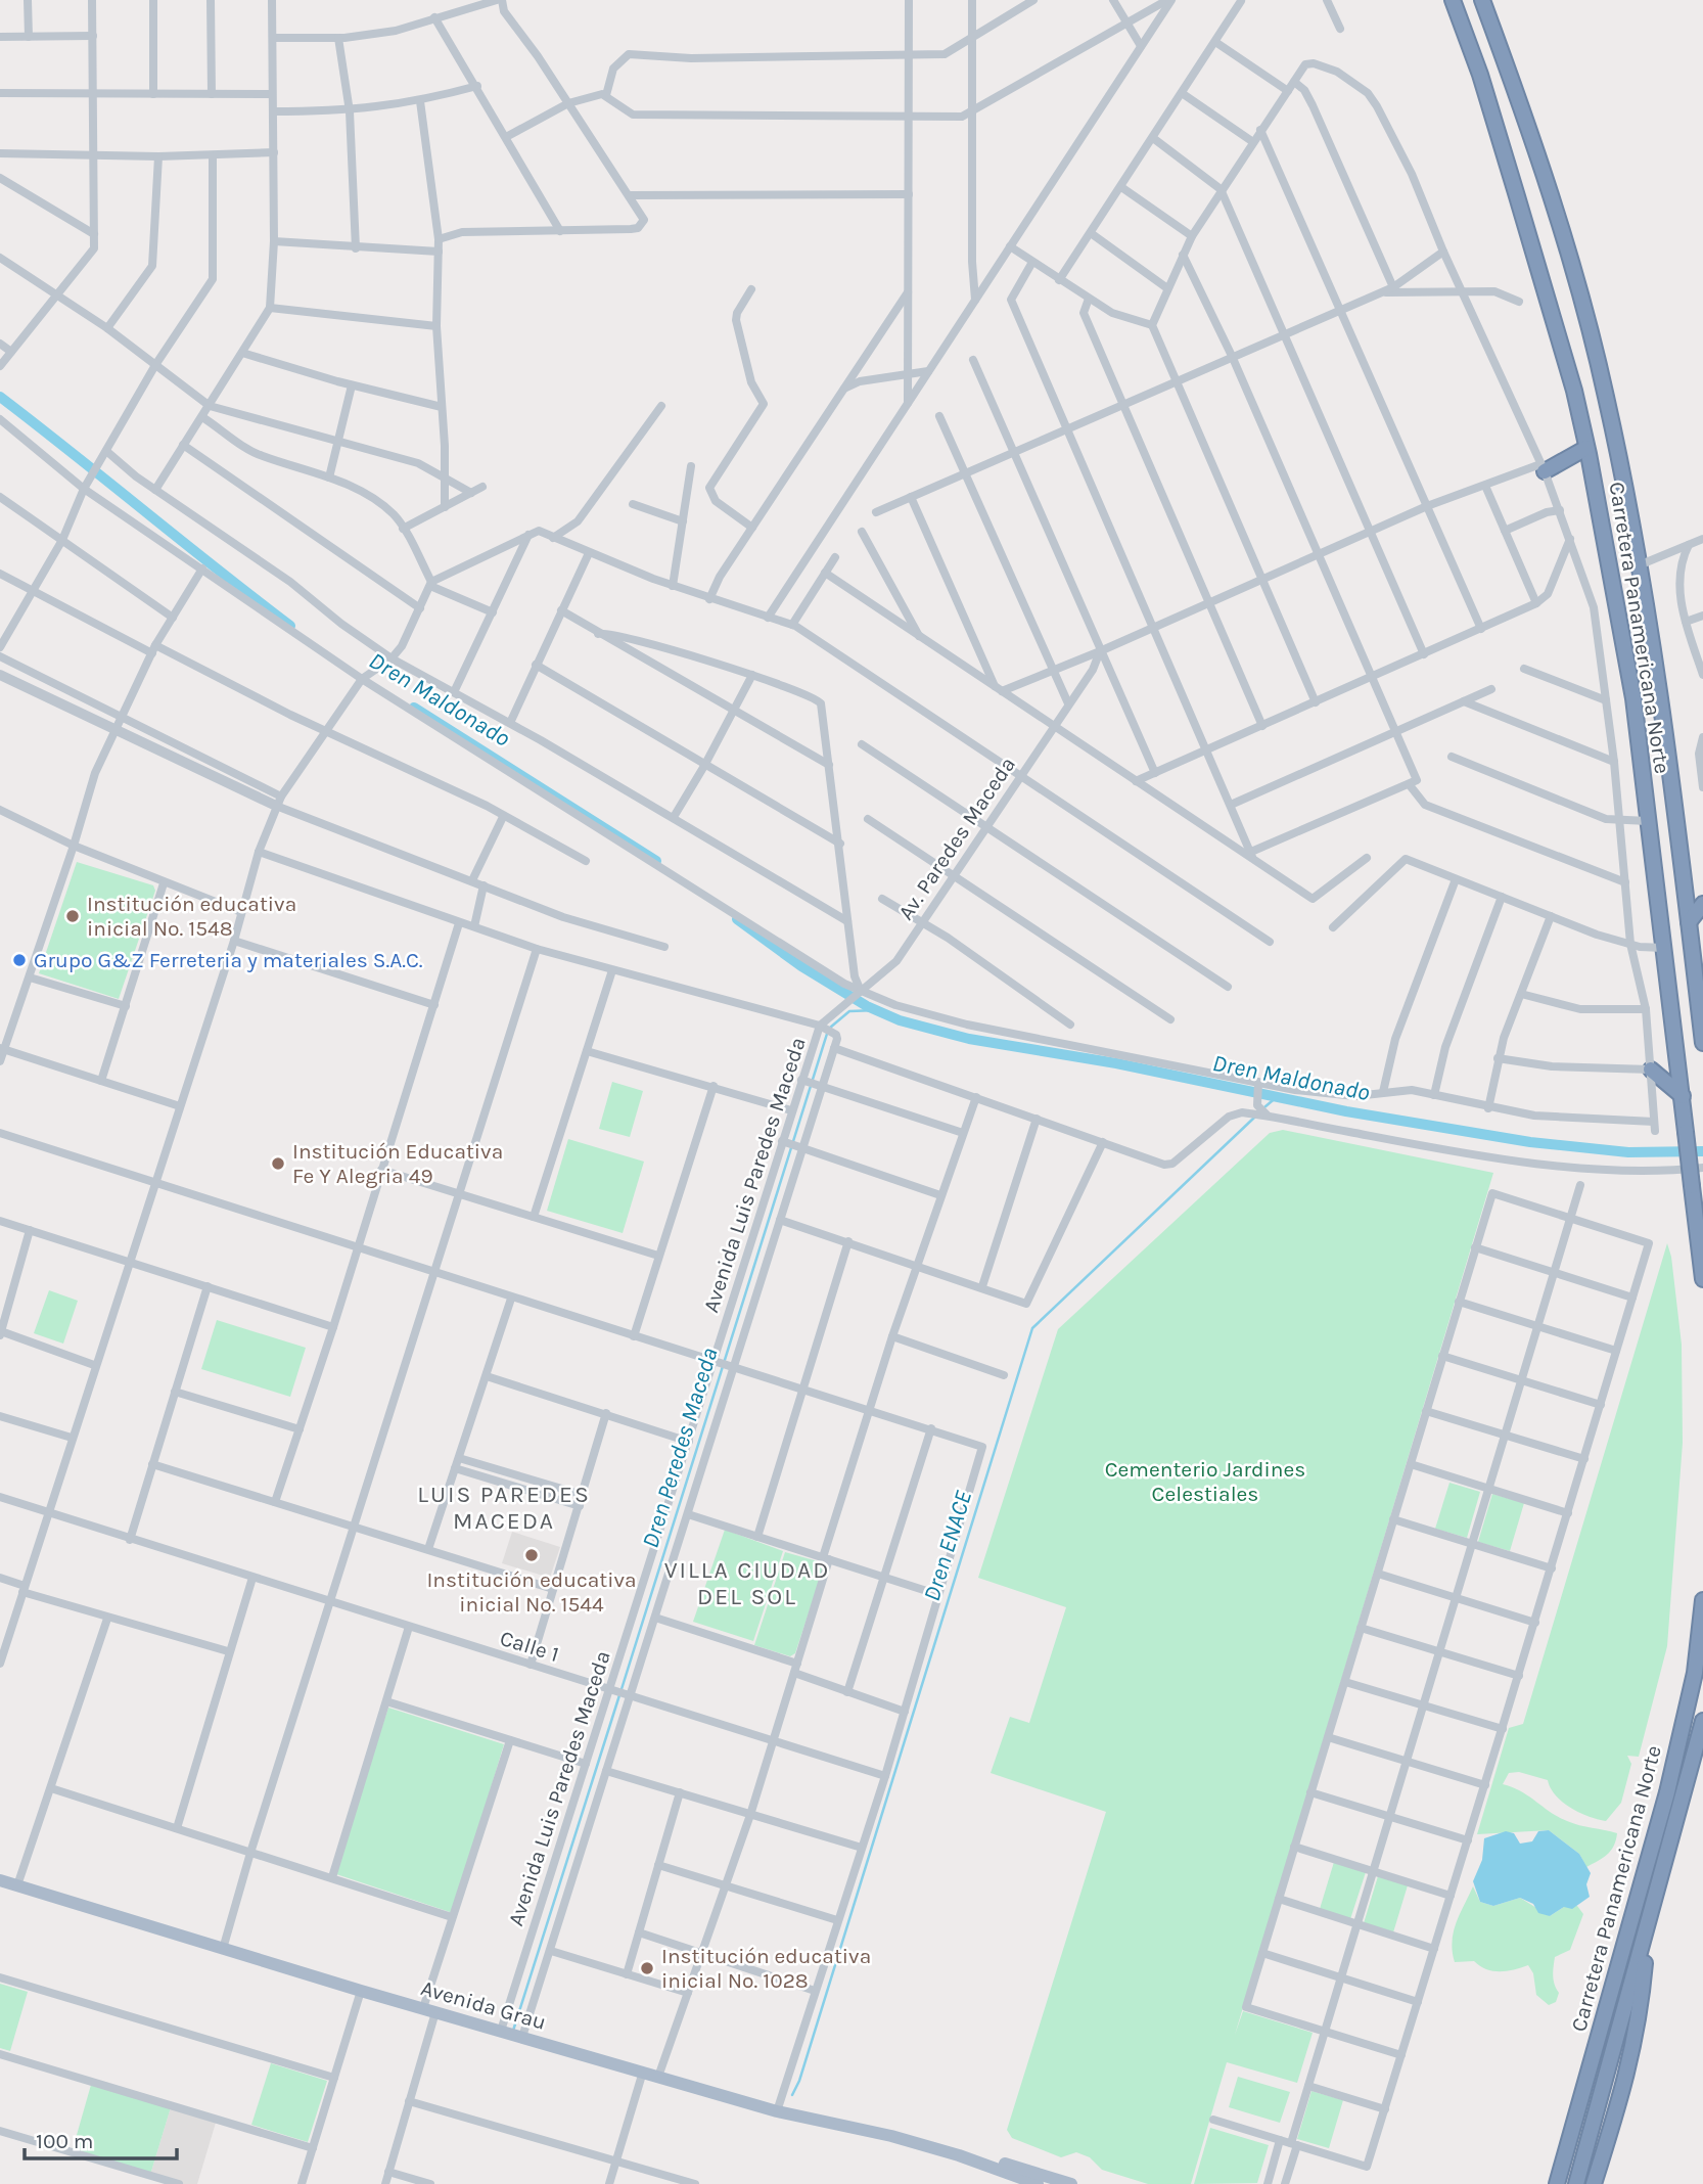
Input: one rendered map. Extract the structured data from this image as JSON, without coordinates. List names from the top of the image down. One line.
{"streets":{"highway":["Carretera Panamericana Norte"],"main road":["Avenida Grau"],"street":["Av. Paredes Maceda","Avenida Luis Paredes Maceda","Calle 1"]},"crossings":[["Av. Paredes Maceda","Avenida Luis Paredes Maceda"],["Avenida Luis Paredes Maceda","Calle 1"],["Avenida Luis Paredes Maceda","Avenida Grau"]],"districts":["LUIS PAREDES MACEDA","VILLA CIUDAD DEL SOL"],"water":["Dren Maldonado","Dren Peredes Maceda","Dren ENACE"],"parks":["Cementerio Jardines Celestiales"],"places":["Institución educativa inicial No. 1548","Grupo G&Z Ferreteria y materiales S.A.C.","Institución Educativa Fe Y Alegria 49","Institución educativa inicial No. 1544","Institución educativa inicial No. 1028"],"scale_bar":"100 m"}
